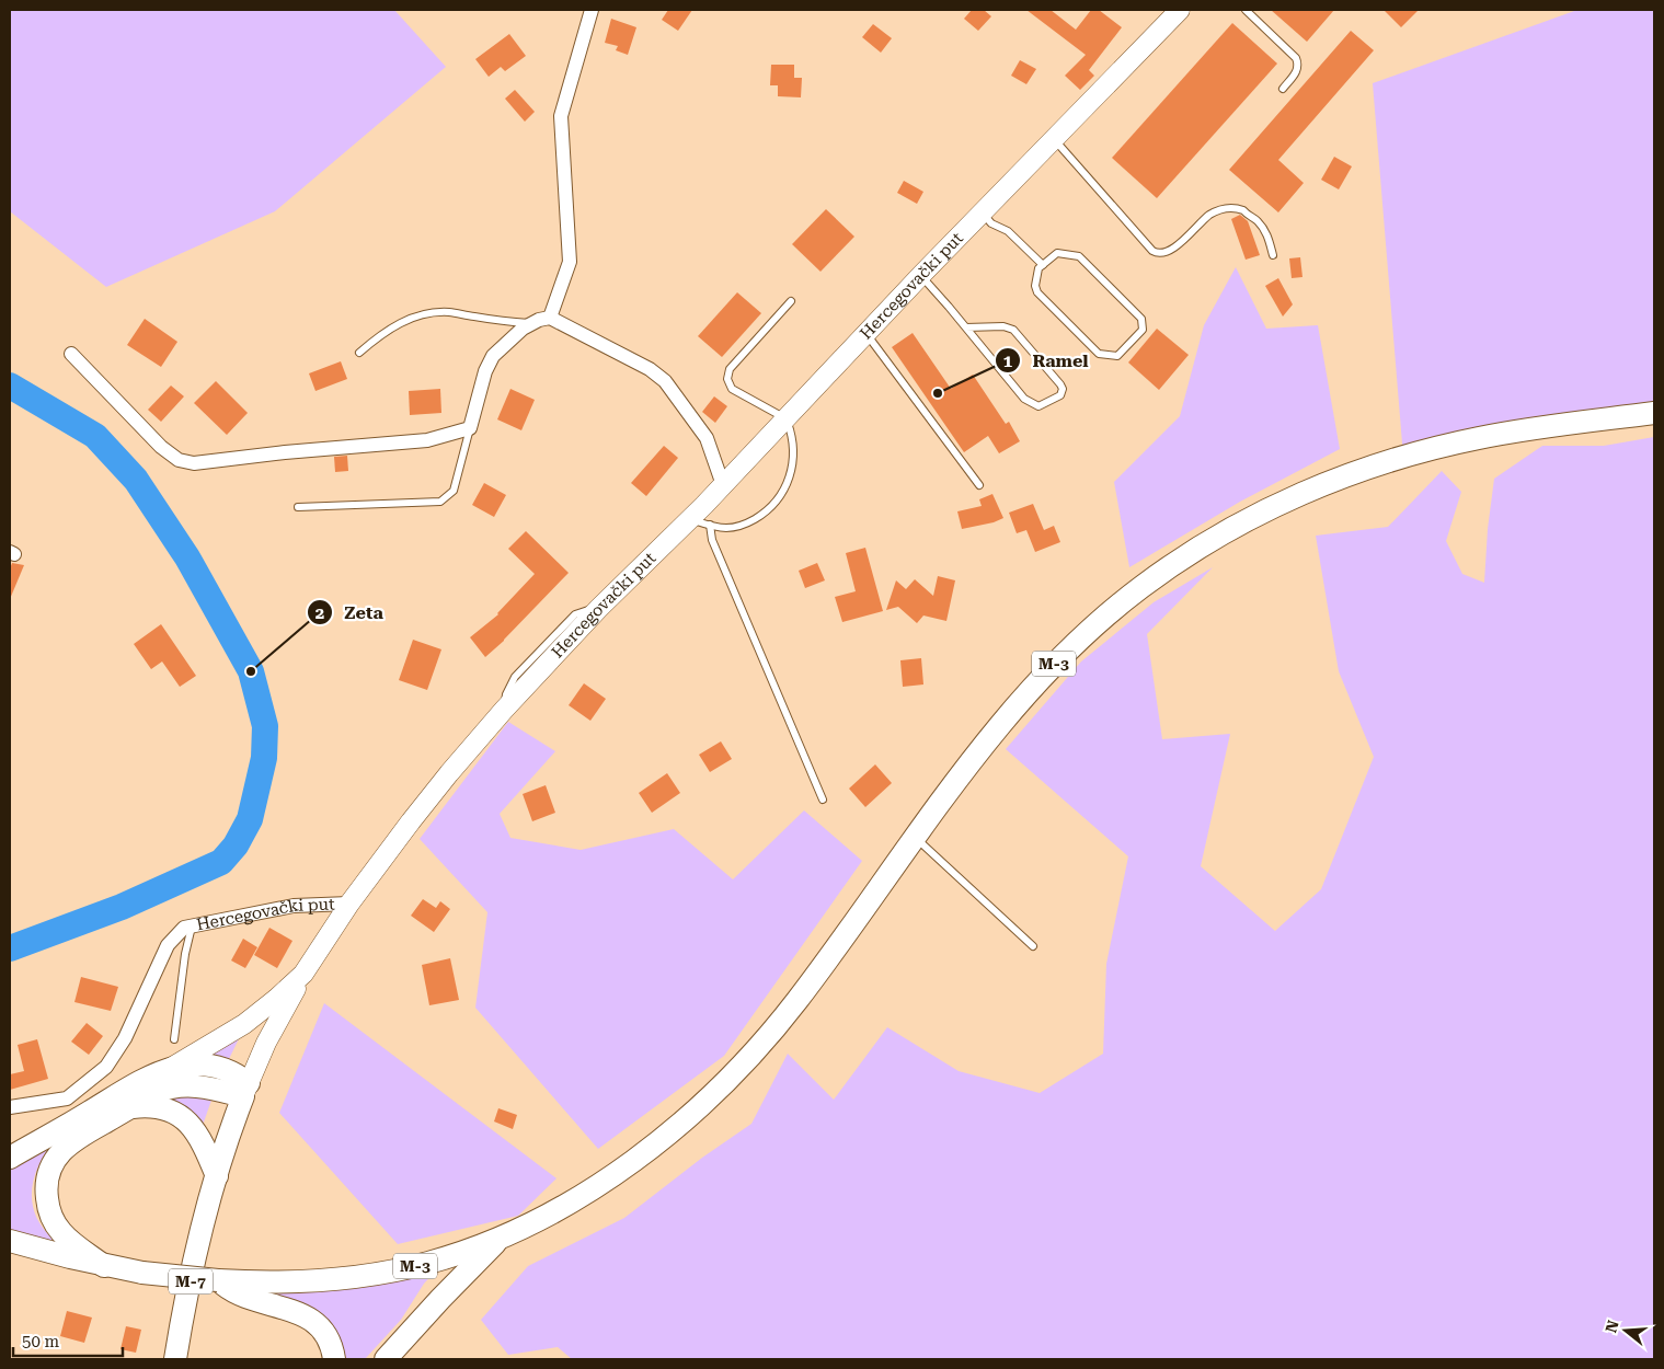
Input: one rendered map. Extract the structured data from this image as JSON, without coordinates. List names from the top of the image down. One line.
{"streets":{"main road":["Hercegovački put","M-3","M-7"]},"places":["Ramel","Zeta"],"scale_bar":"50 m","north":"left"}
